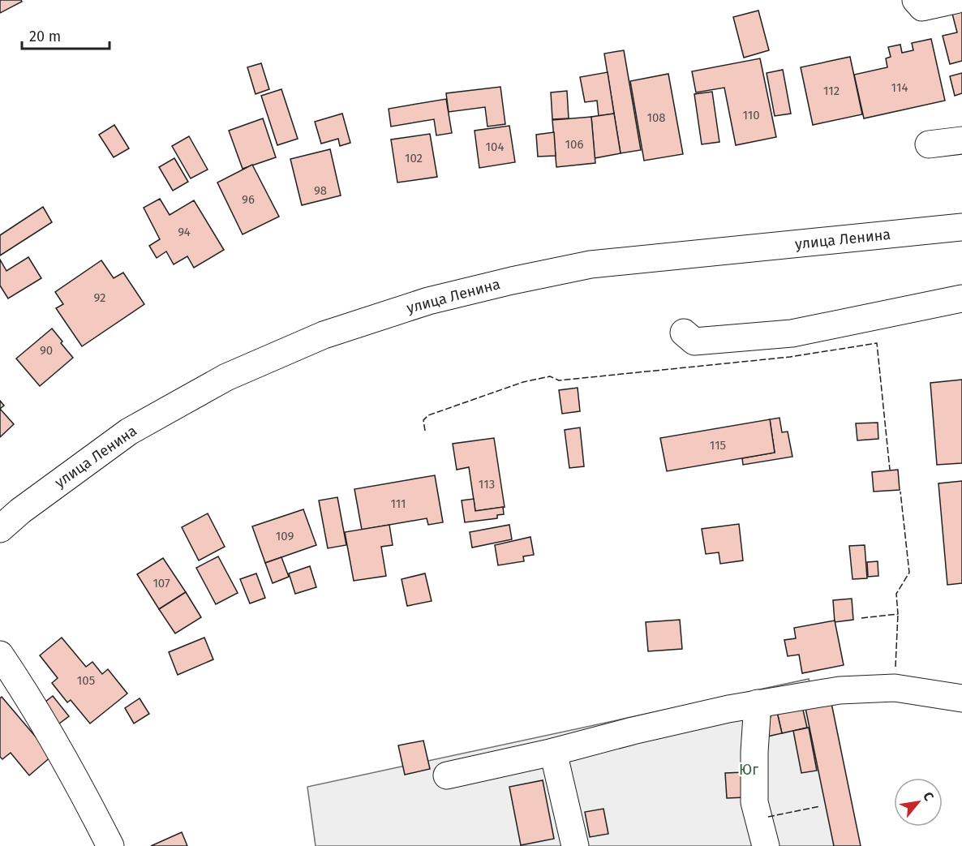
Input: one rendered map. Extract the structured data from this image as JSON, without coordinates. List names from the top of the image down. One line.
{"streets":{"main road":["улица Ленина"]},"parks":["Юг"],"house_numbers":["114","112","110","108","106","104","102","98","96","94","92","90","115","113","111","109","107","105"],"scale_bar":"20 m","north":"top right"}
